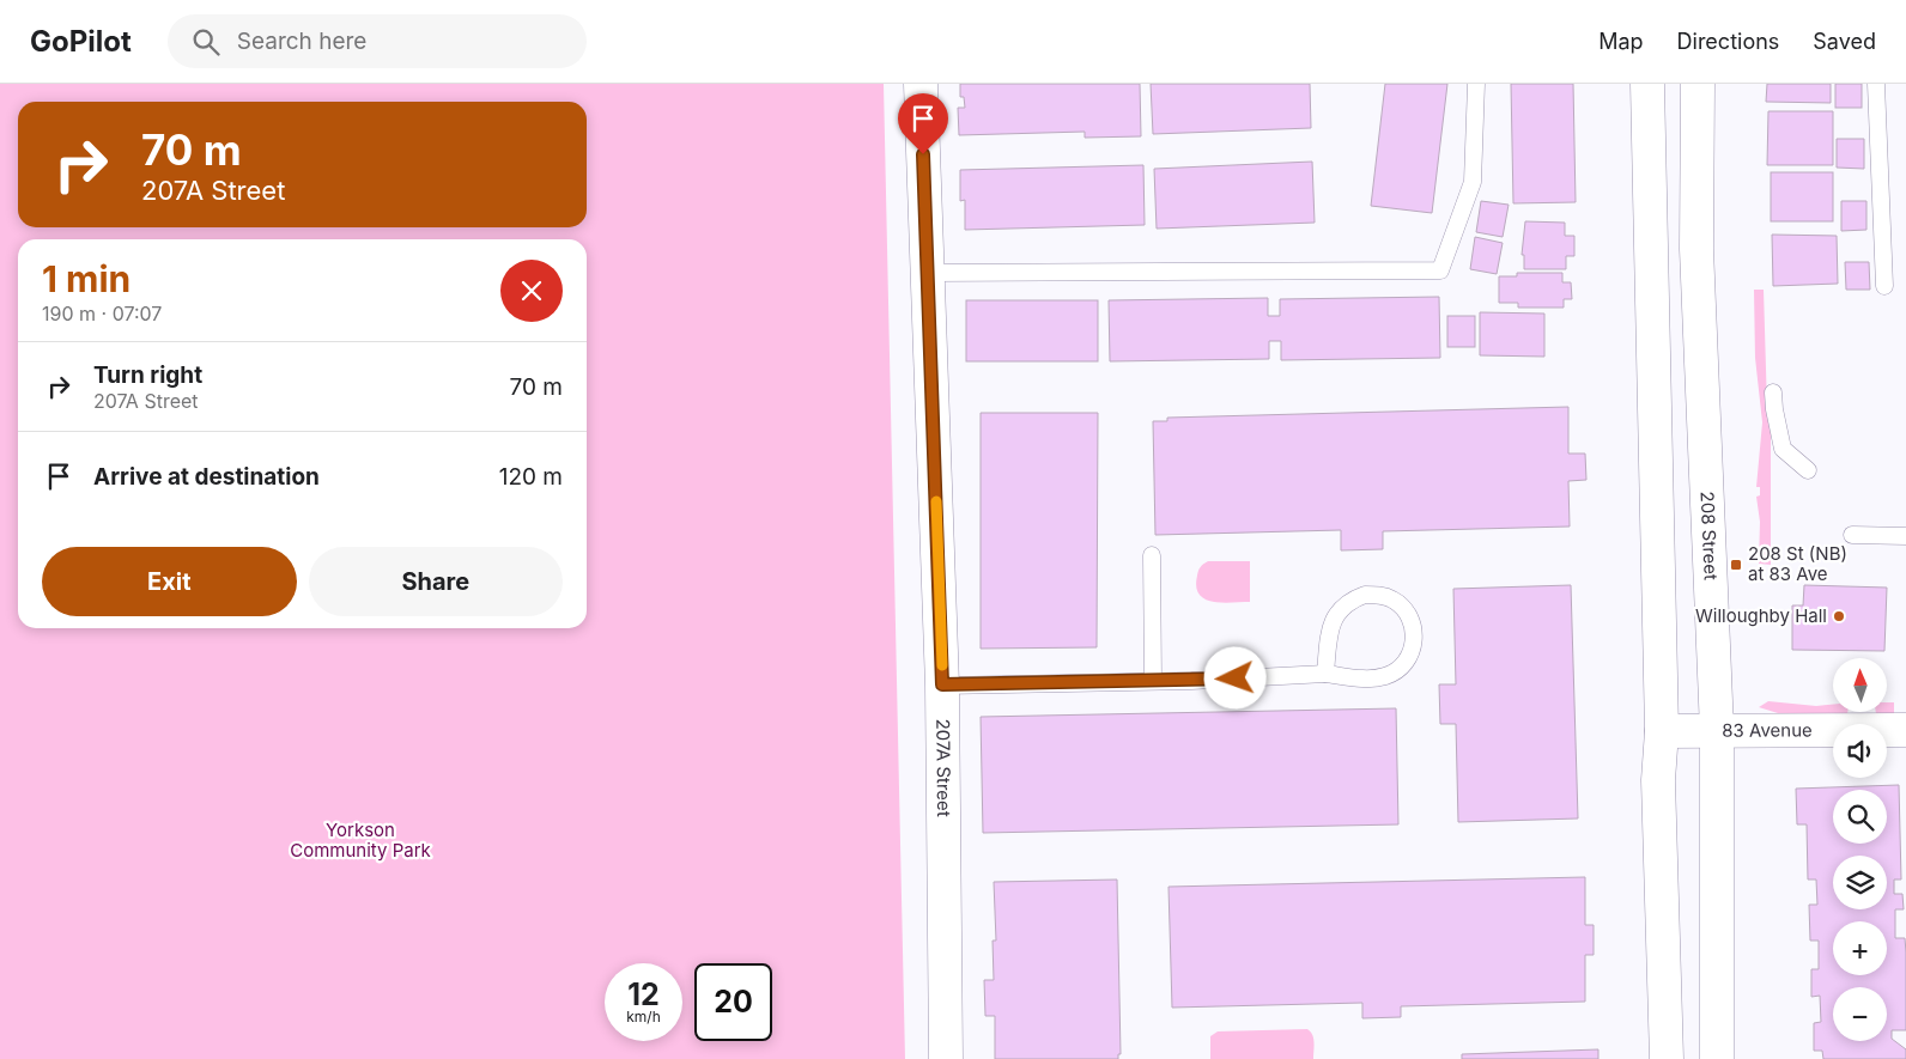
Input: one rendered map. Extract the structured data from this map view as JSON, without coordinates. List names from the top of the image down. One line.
{"streets":{"main road":["208 Street","83 Avenue","207A Street"]},"crossings":[["208 Street","83 Avenue"]],"parks":["Yorkson Community Park"],"places":{"transit":["208 St (NB) at 83 Ave"],"other":["Willoughby Hall"]},"north":"top","page":{"header":"GoPilot","search":"Search here","nav":["Map","Directions","Saved"],"turn":["70 m","207A Street"],"heading":["1 min","190 m · 07:07"],"list":[{"name":"Turn right","note":"207A Street","value":"70 m"},{"name":"Arrive at destination","value":"120 m"}],"buttons":["Exit","Share"],"map_buttons":["+","−"],"speed":"12 km/h","limit":"20"}}
